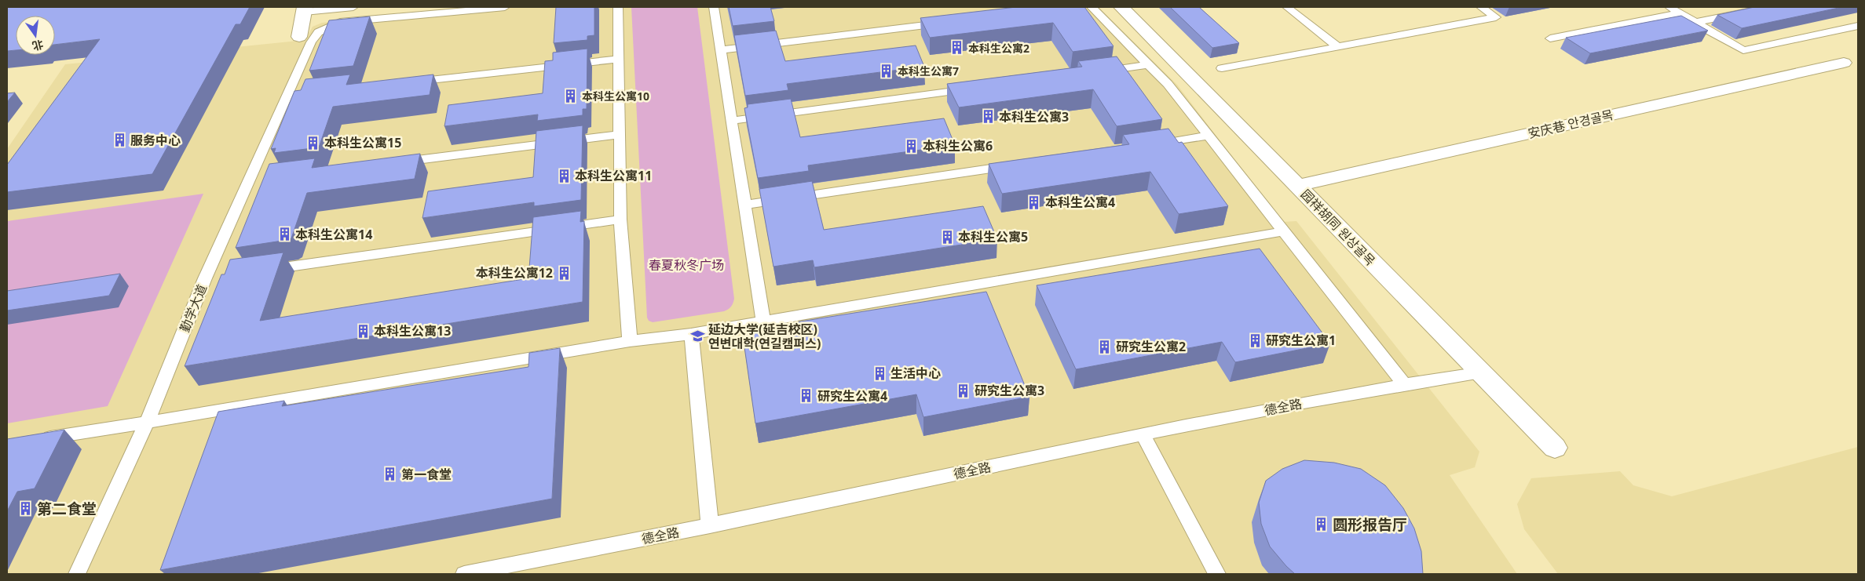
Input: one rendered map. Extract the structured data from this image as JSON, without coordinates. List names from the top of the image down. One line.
{"streets":{"street":["安庆巷 안경골목","园祥胡同 원상골목"],"lane":["勤学大道","德全路"]},"crossings":[["安庆巷 안경골목","园祥胡同 원상골목"],["园祥胡同 원상골목","德全路"]],"parks":["春夏秋冬广场"],"places":{"building":["本科生公寓2","本科生公寓7","本科生公寓10","本科生公寓3","服务中心","本科生公寓15","本科生公寓6","本科生公寓11","本科生公寓4","本科生公寓14","本科生公寓5","本科生公寓12","本科生公寓13","研究生公寓1","研究生公寓2","生活中心","研究生公寓3","研究生公寓4","第一食堂","第二食堂","圆形报告厅"],"school or university":["延边大学(延吉校区) 연변대학(연길캠퍼스)"]},"north":"bottom"}
